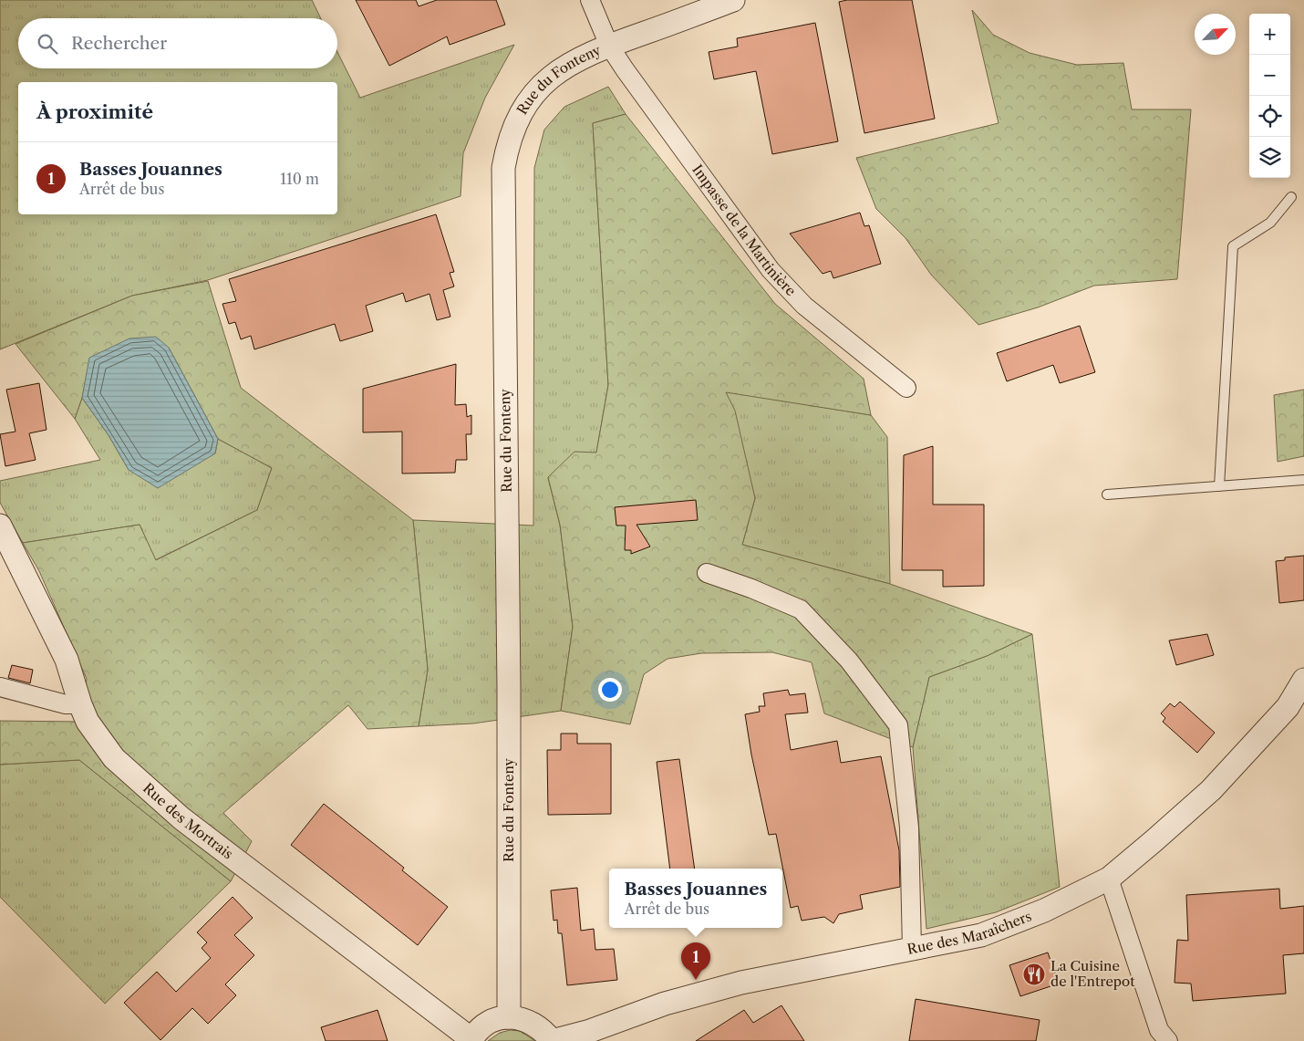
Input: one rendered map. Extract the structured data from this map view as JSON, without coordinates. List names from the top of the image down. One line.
{"streets":{"street":["Rue du Fonteny","Impasse de la Martinière","Rue des Mortrais","Rue des Maraîchers"]},"crossings":[["Rue du Fonteny","Impasse de la Martinière"]],"places":{"restaurant":["La Cuisine de l'Entrepot"]},"north":"top right","page":{"map_buttons":["+","−"],"search":"Rechercher","heading":"À proximité","list":[{"mark":"1","name":"Basses Jouannes","note":"Arrêt de bus","value":"110 m"}],"popup":["Basses Jouannes","Arrêt de bus"],"pins":"1"}}
